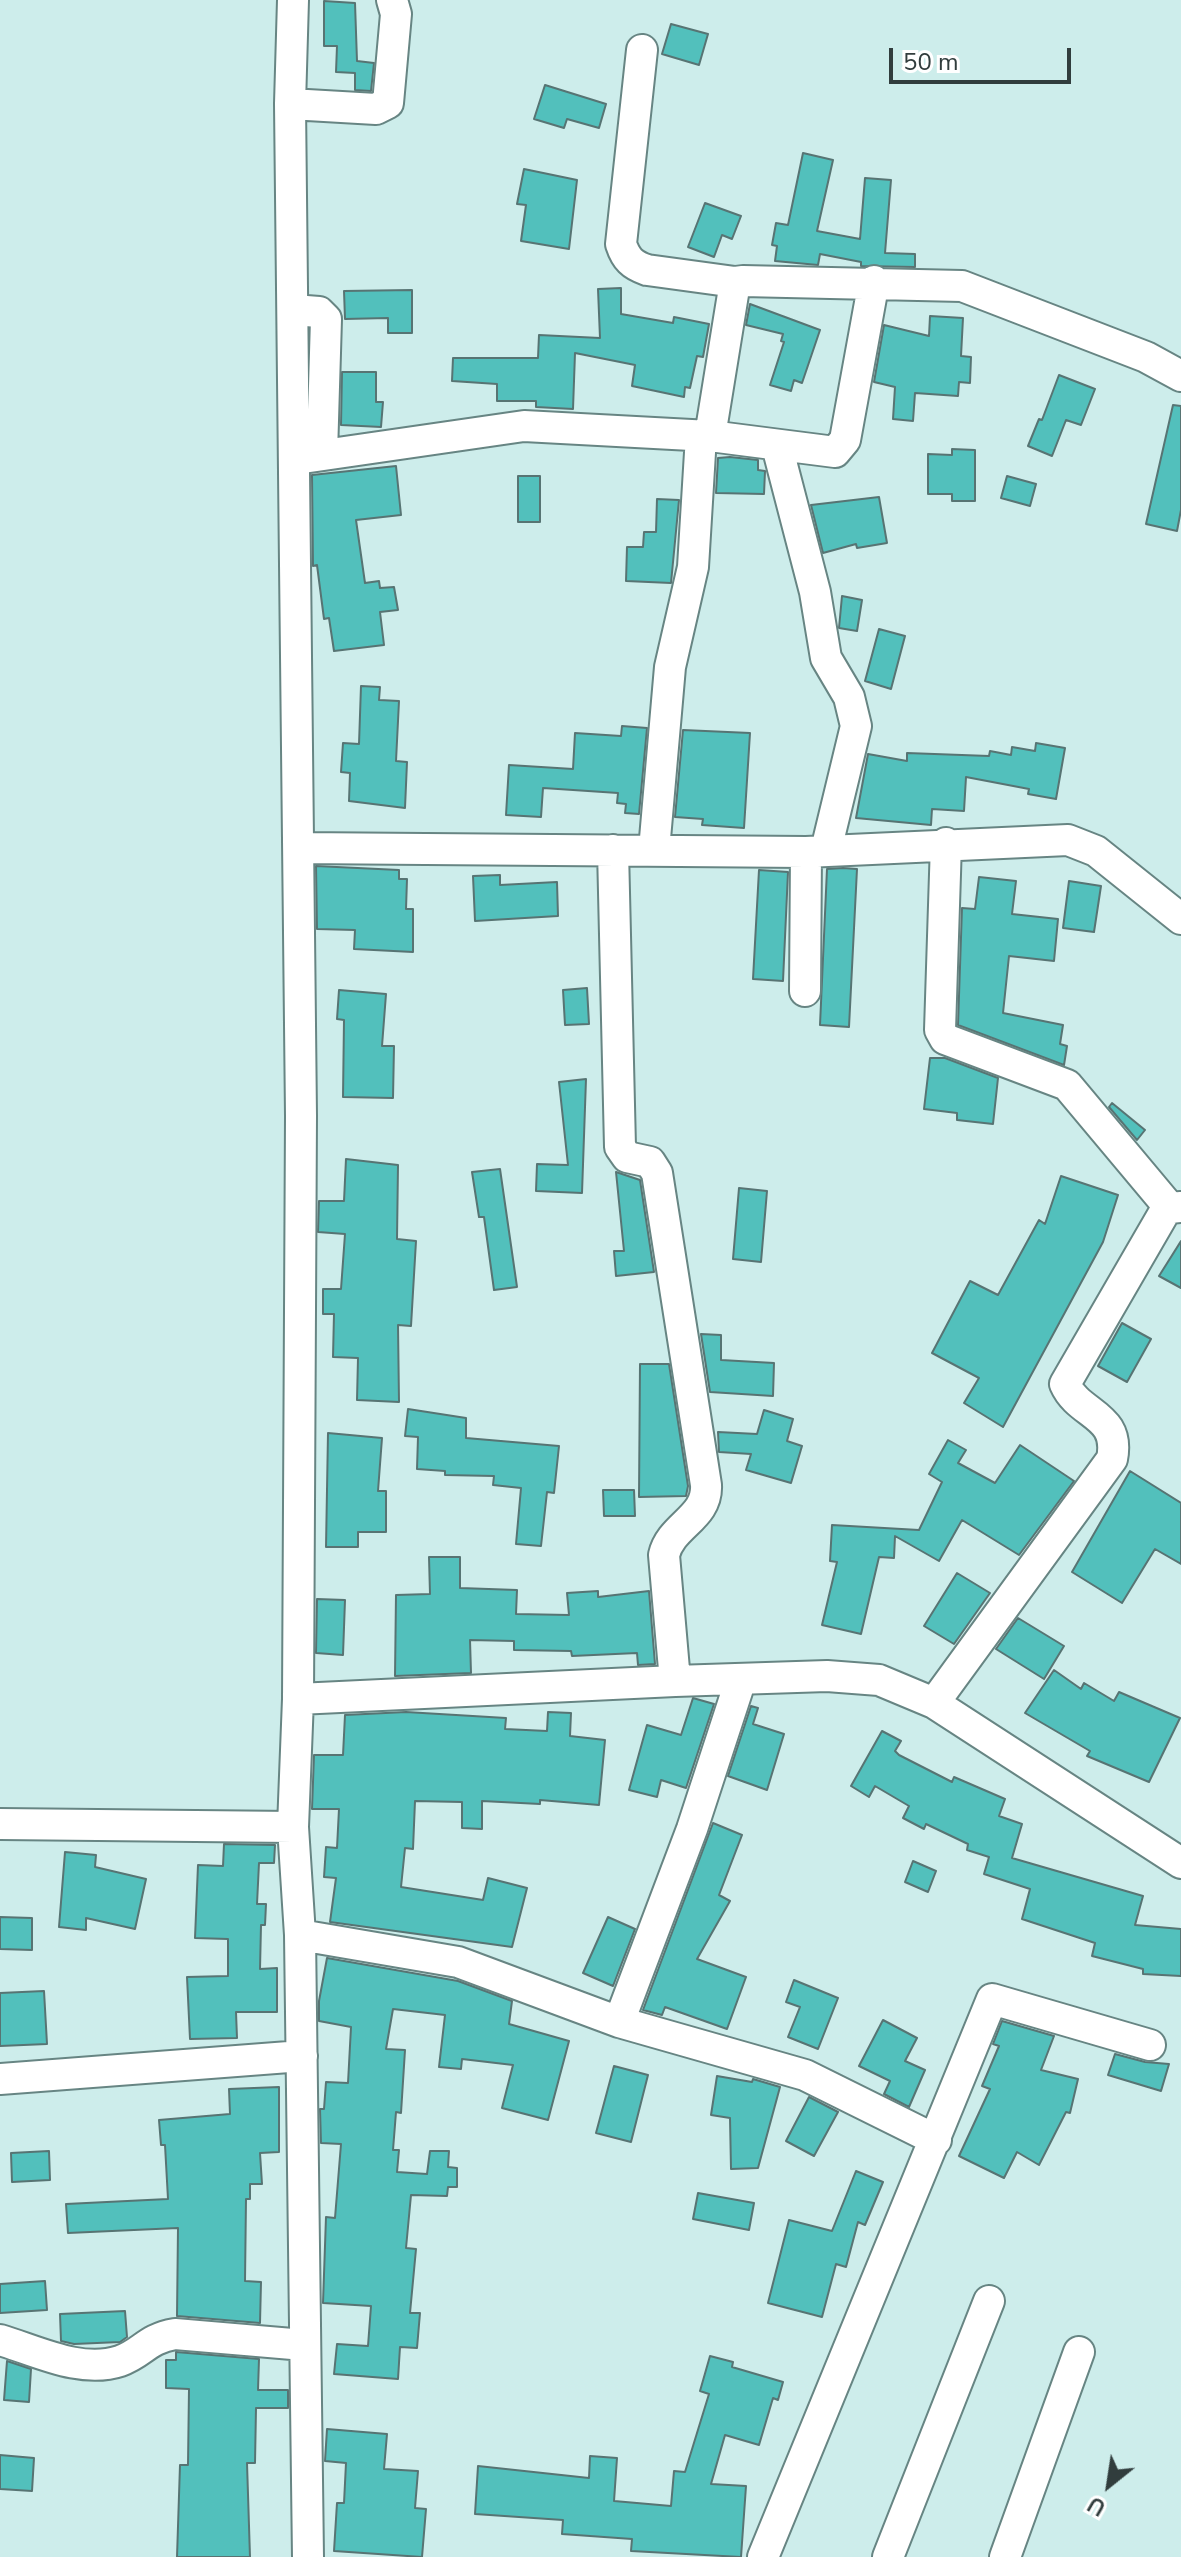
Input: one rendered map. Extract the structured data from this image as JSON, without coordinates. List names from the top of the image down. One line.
{"scale_bar":"50 m","north":"bottom left"}
